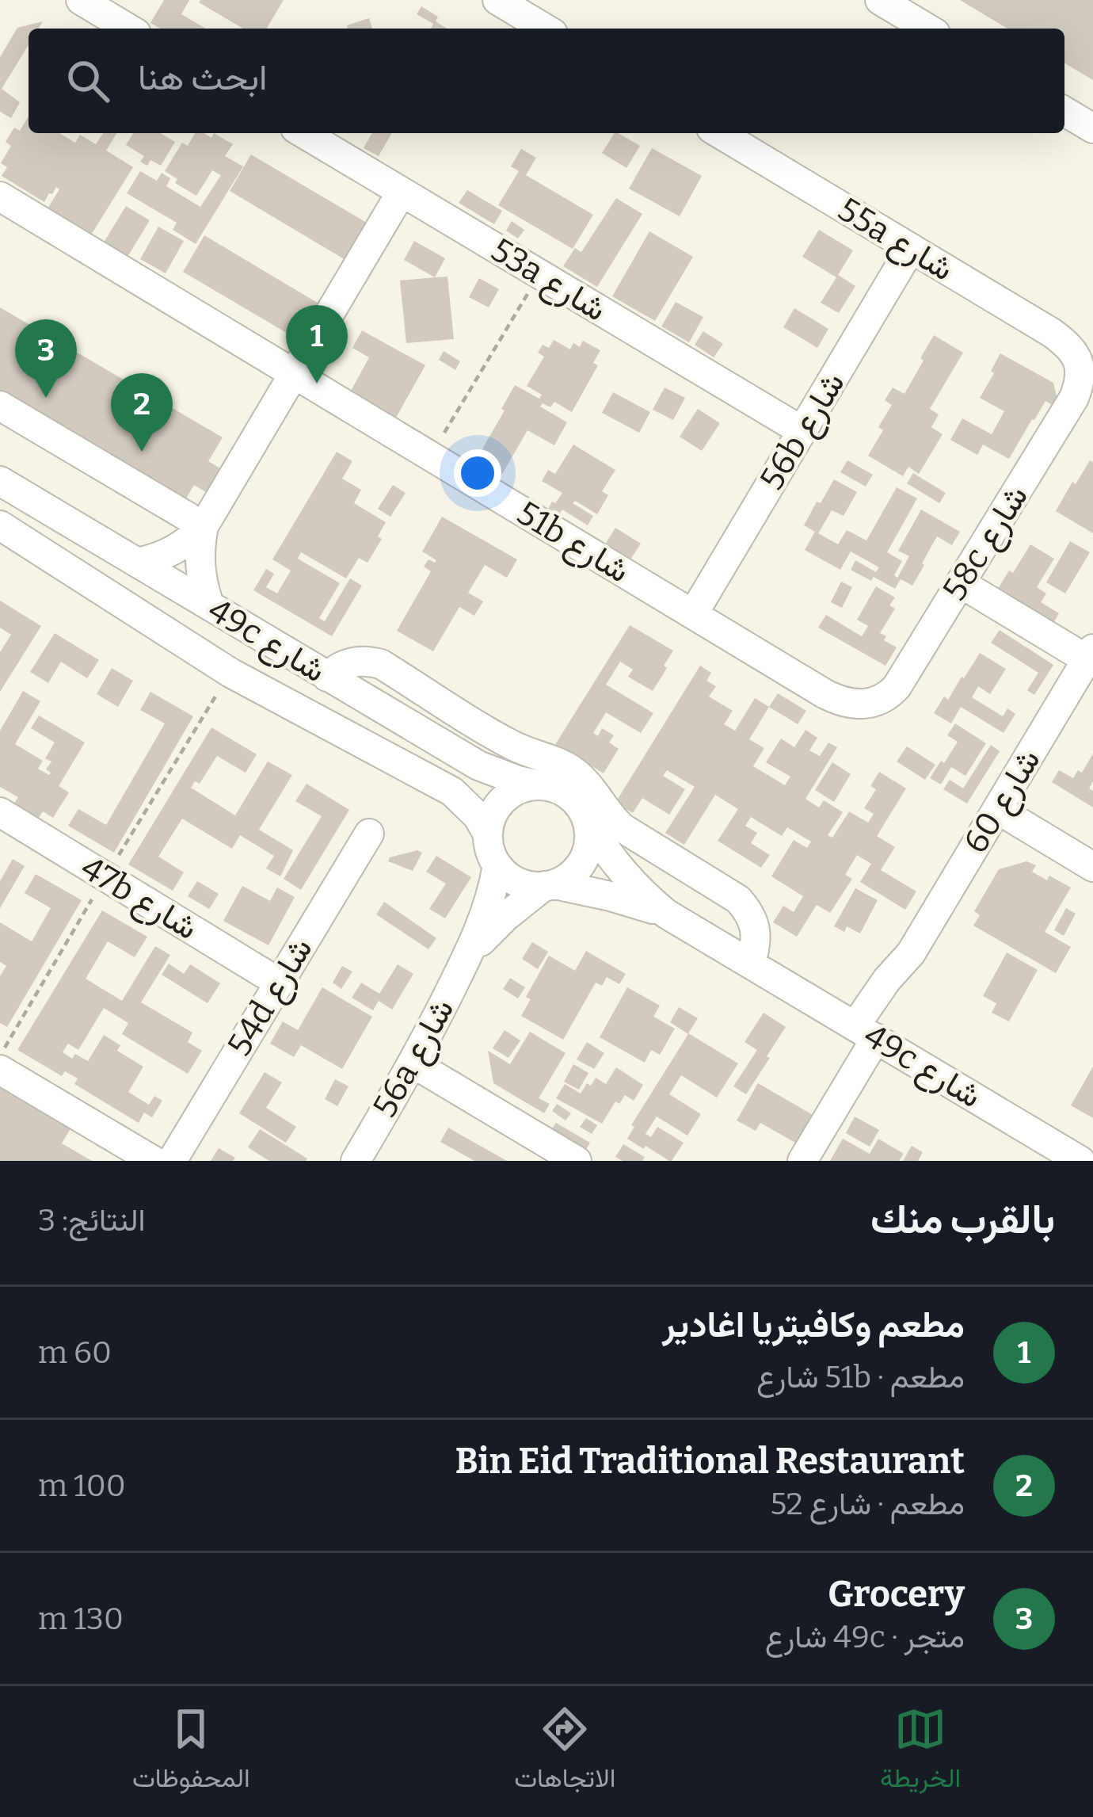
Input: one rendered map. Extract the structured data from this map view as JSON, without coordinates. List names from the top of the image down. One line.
{"streets":{"street":["55a شارع","53a شارع","56b شارع","51b شارع","58c شارع","49c شارع","شارع 60","47b شارع","54d شارع","56a شارع"]},"crossings":[["55a شارع","56b شارع"],["55a شارع","58c شارع"],["53a شارع","56b شارع"],["56b شارع","51b شارع"],["51b شارع","58c شارع"],["49c شارع","شارع 60"],["49c شارع","56a شارع"],["47b شارع","54d شارع"]],"page":{"search":"ابحث هنا","pins":["1","3","2"],"heading":["بالقرب منك","النتائج: 3"],"list":[{"mark":"1","name":"مطعم وكافيتريا اغادير","note":"مطعم · 51b شارع","value":"60 m"},{"mark":"2","name":"Bin Eid Traditional Restaurant","note":"مطعم · شارع 52","value":"100 m"},{"mark":"3","name":"Grocery","note":"متجر · 49c شارع","value":"130 m"}],"nav":["الخريطة","الاتجاهات","المحفوظات"]}}
